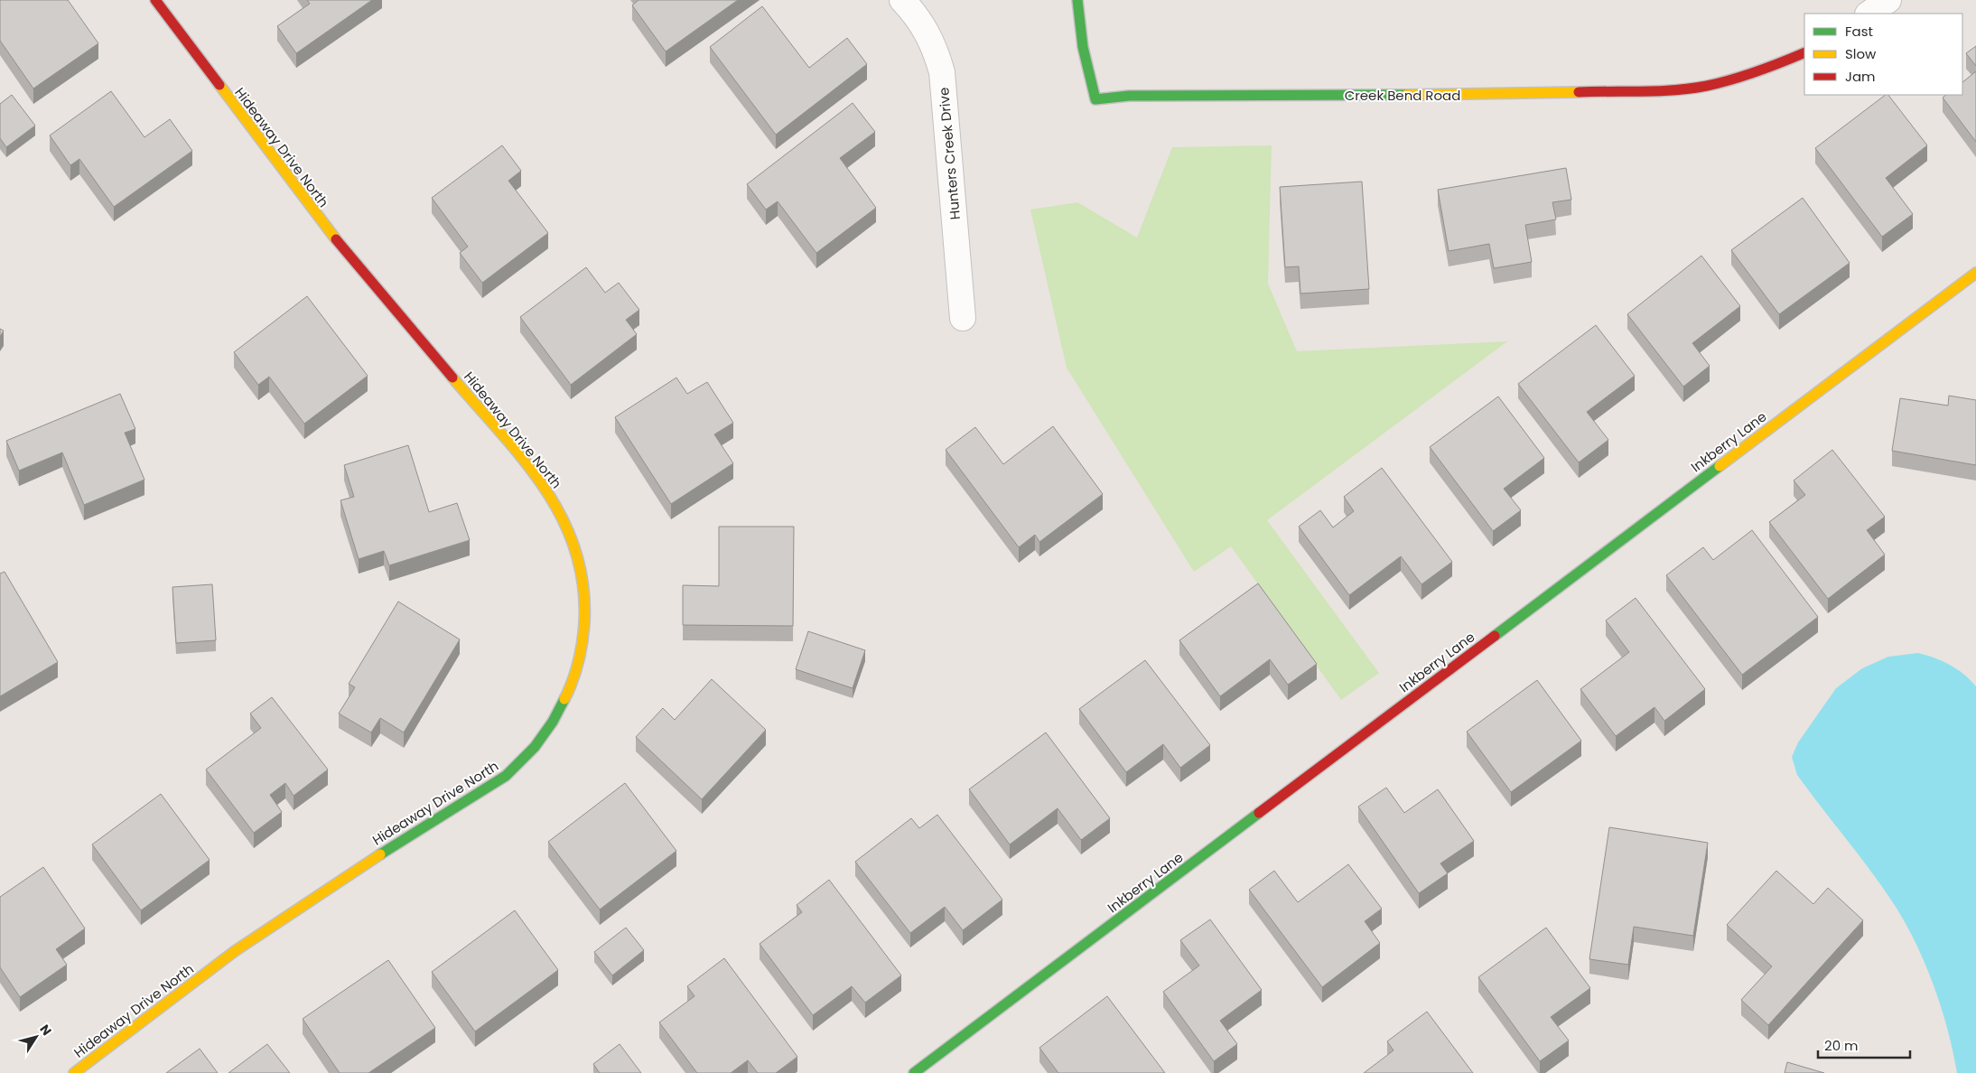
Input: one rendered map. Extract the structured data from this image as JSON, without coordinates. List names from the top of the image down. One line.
{"streets":{"street":["Creek Bend Road","Hideaway Drive North","Hunters Creek Drive","Inkberry Lane"]},"legend":["Fast","Slow","Jam"],"scale_bar":"20 m","north":"top right"}
